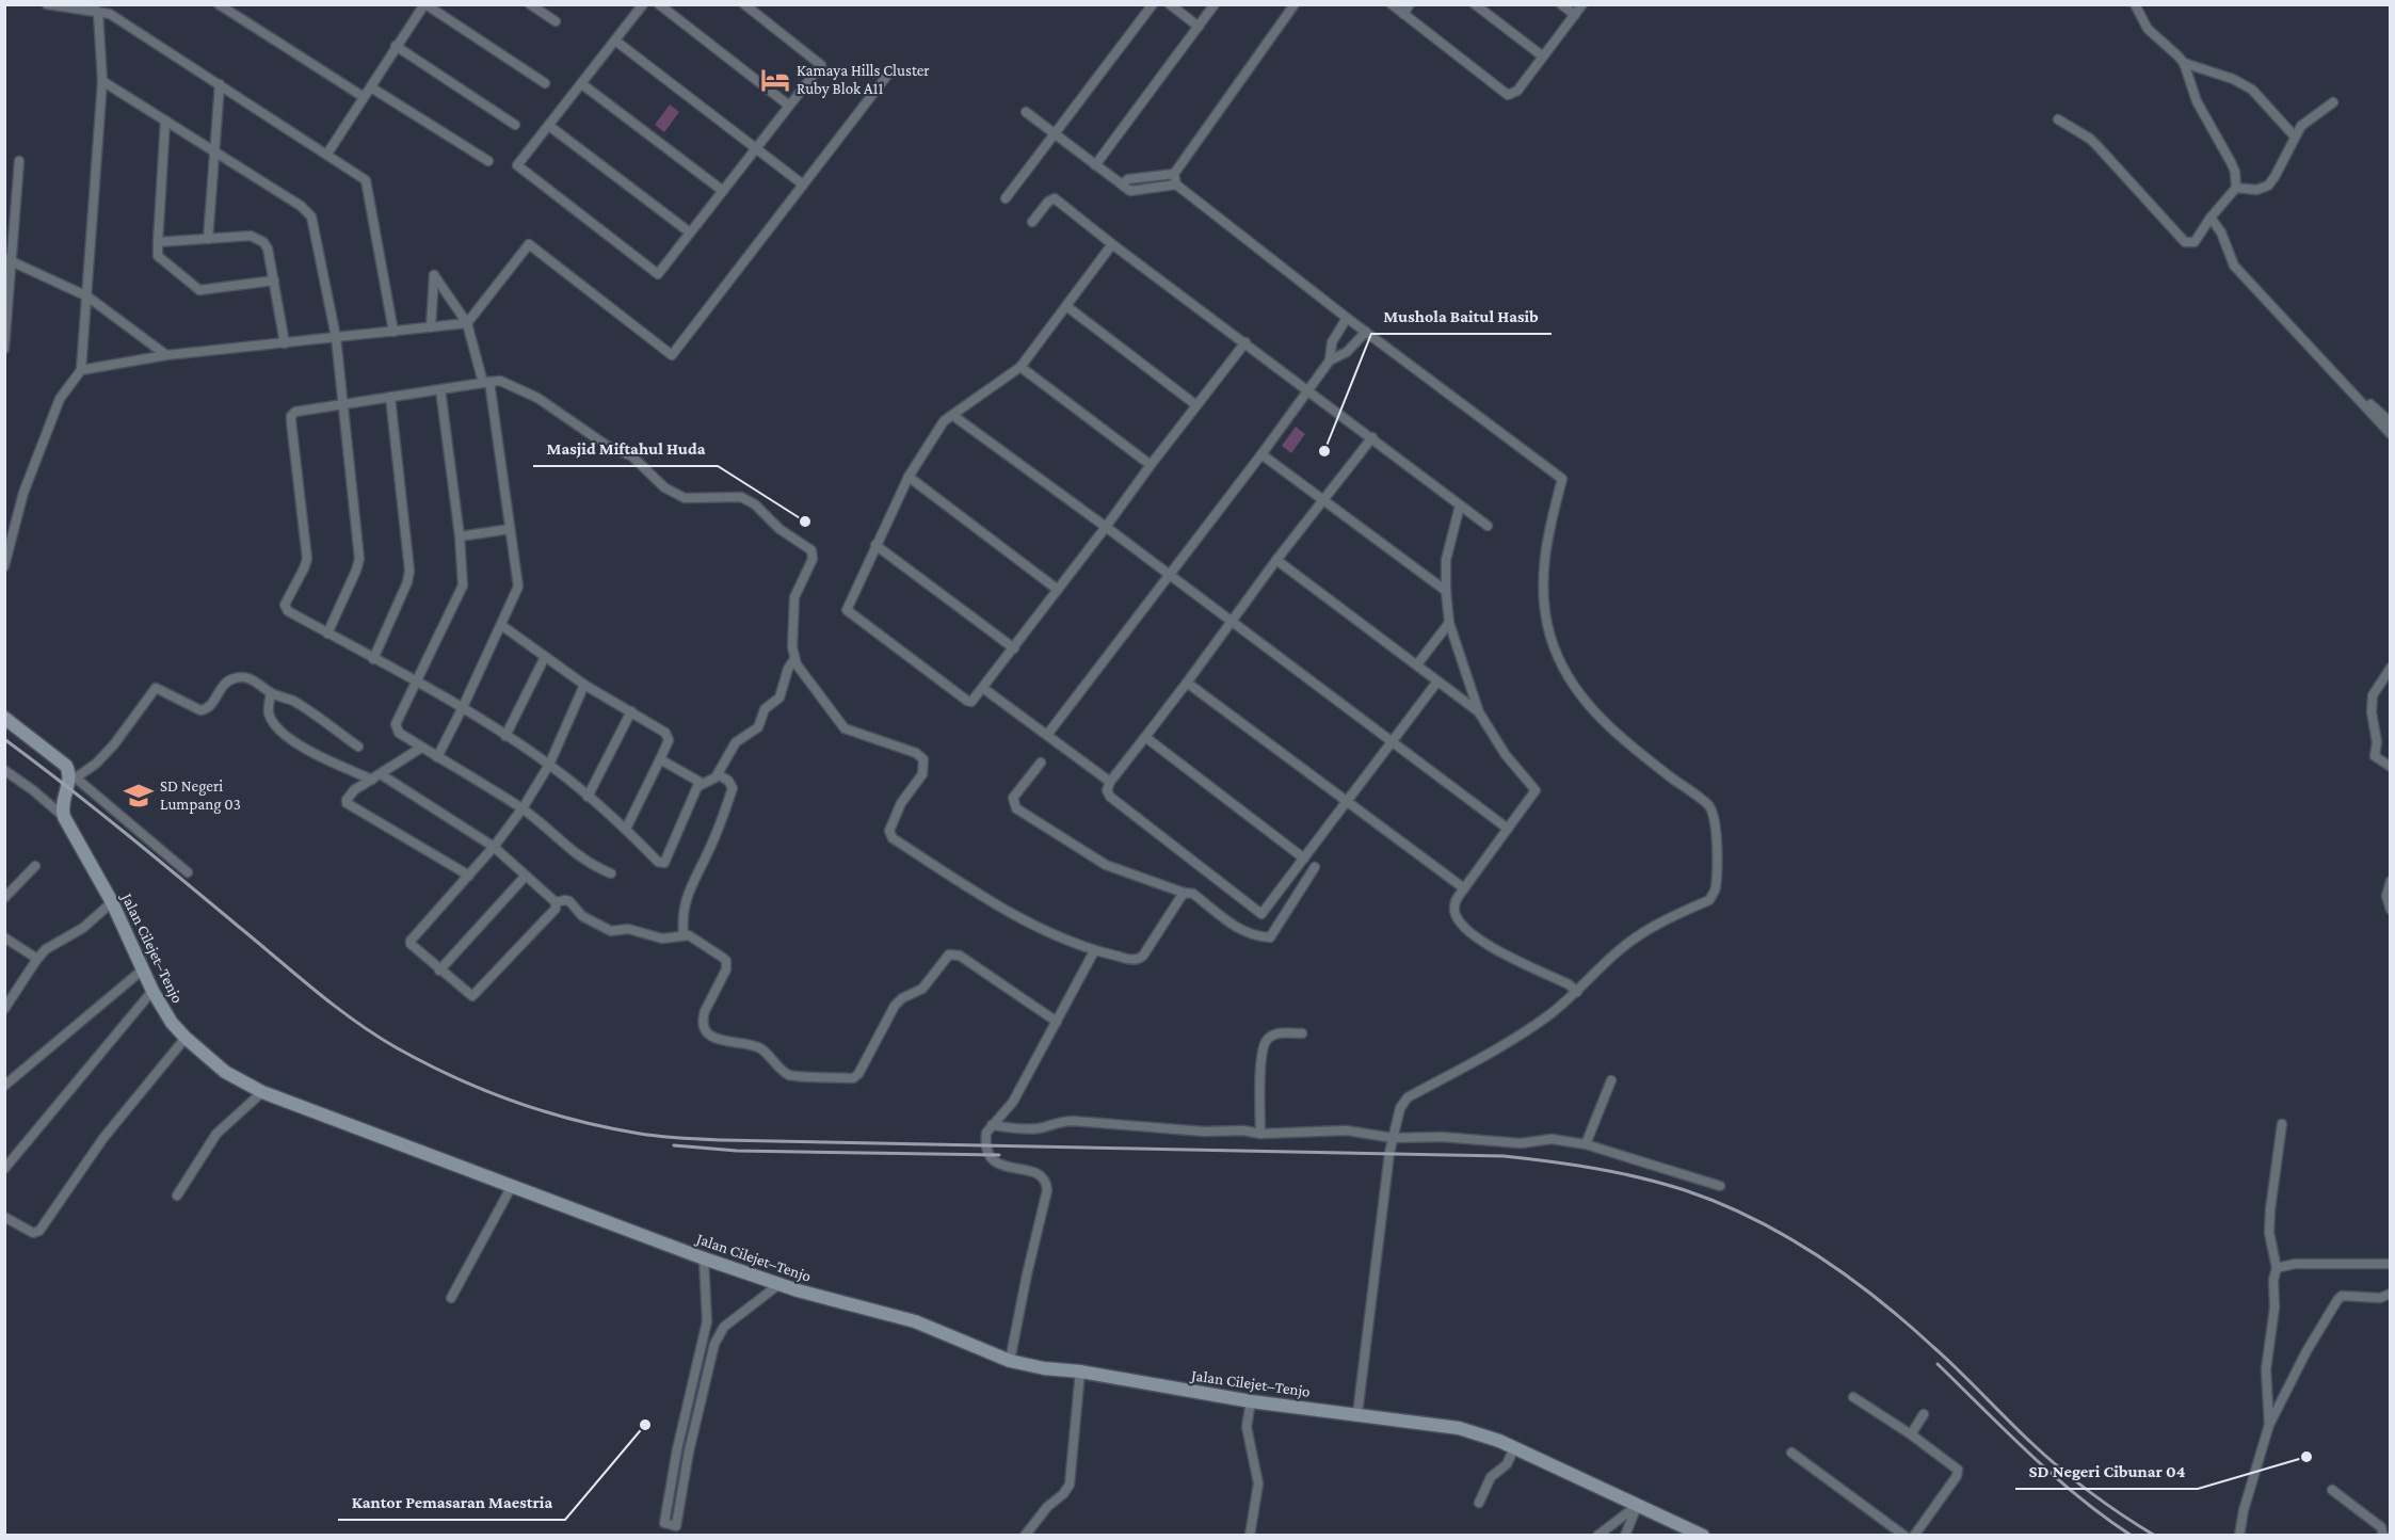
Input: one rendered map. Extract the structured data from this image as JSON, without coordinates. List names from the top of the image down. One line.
{"streets":{"main road":["Jalan Cilejet–Tenjo"]},"places":{"hotel":["Kamaya Hills Cluster Ruby Blok A11"],"other":["Mushola Baitul Hasib","Masjid Miftahul Huda","Kantor Pemasaran Maestria","SD Negeri Cibunar 04"],"school or university":["SD Negeri Lumpang 03"]}}
